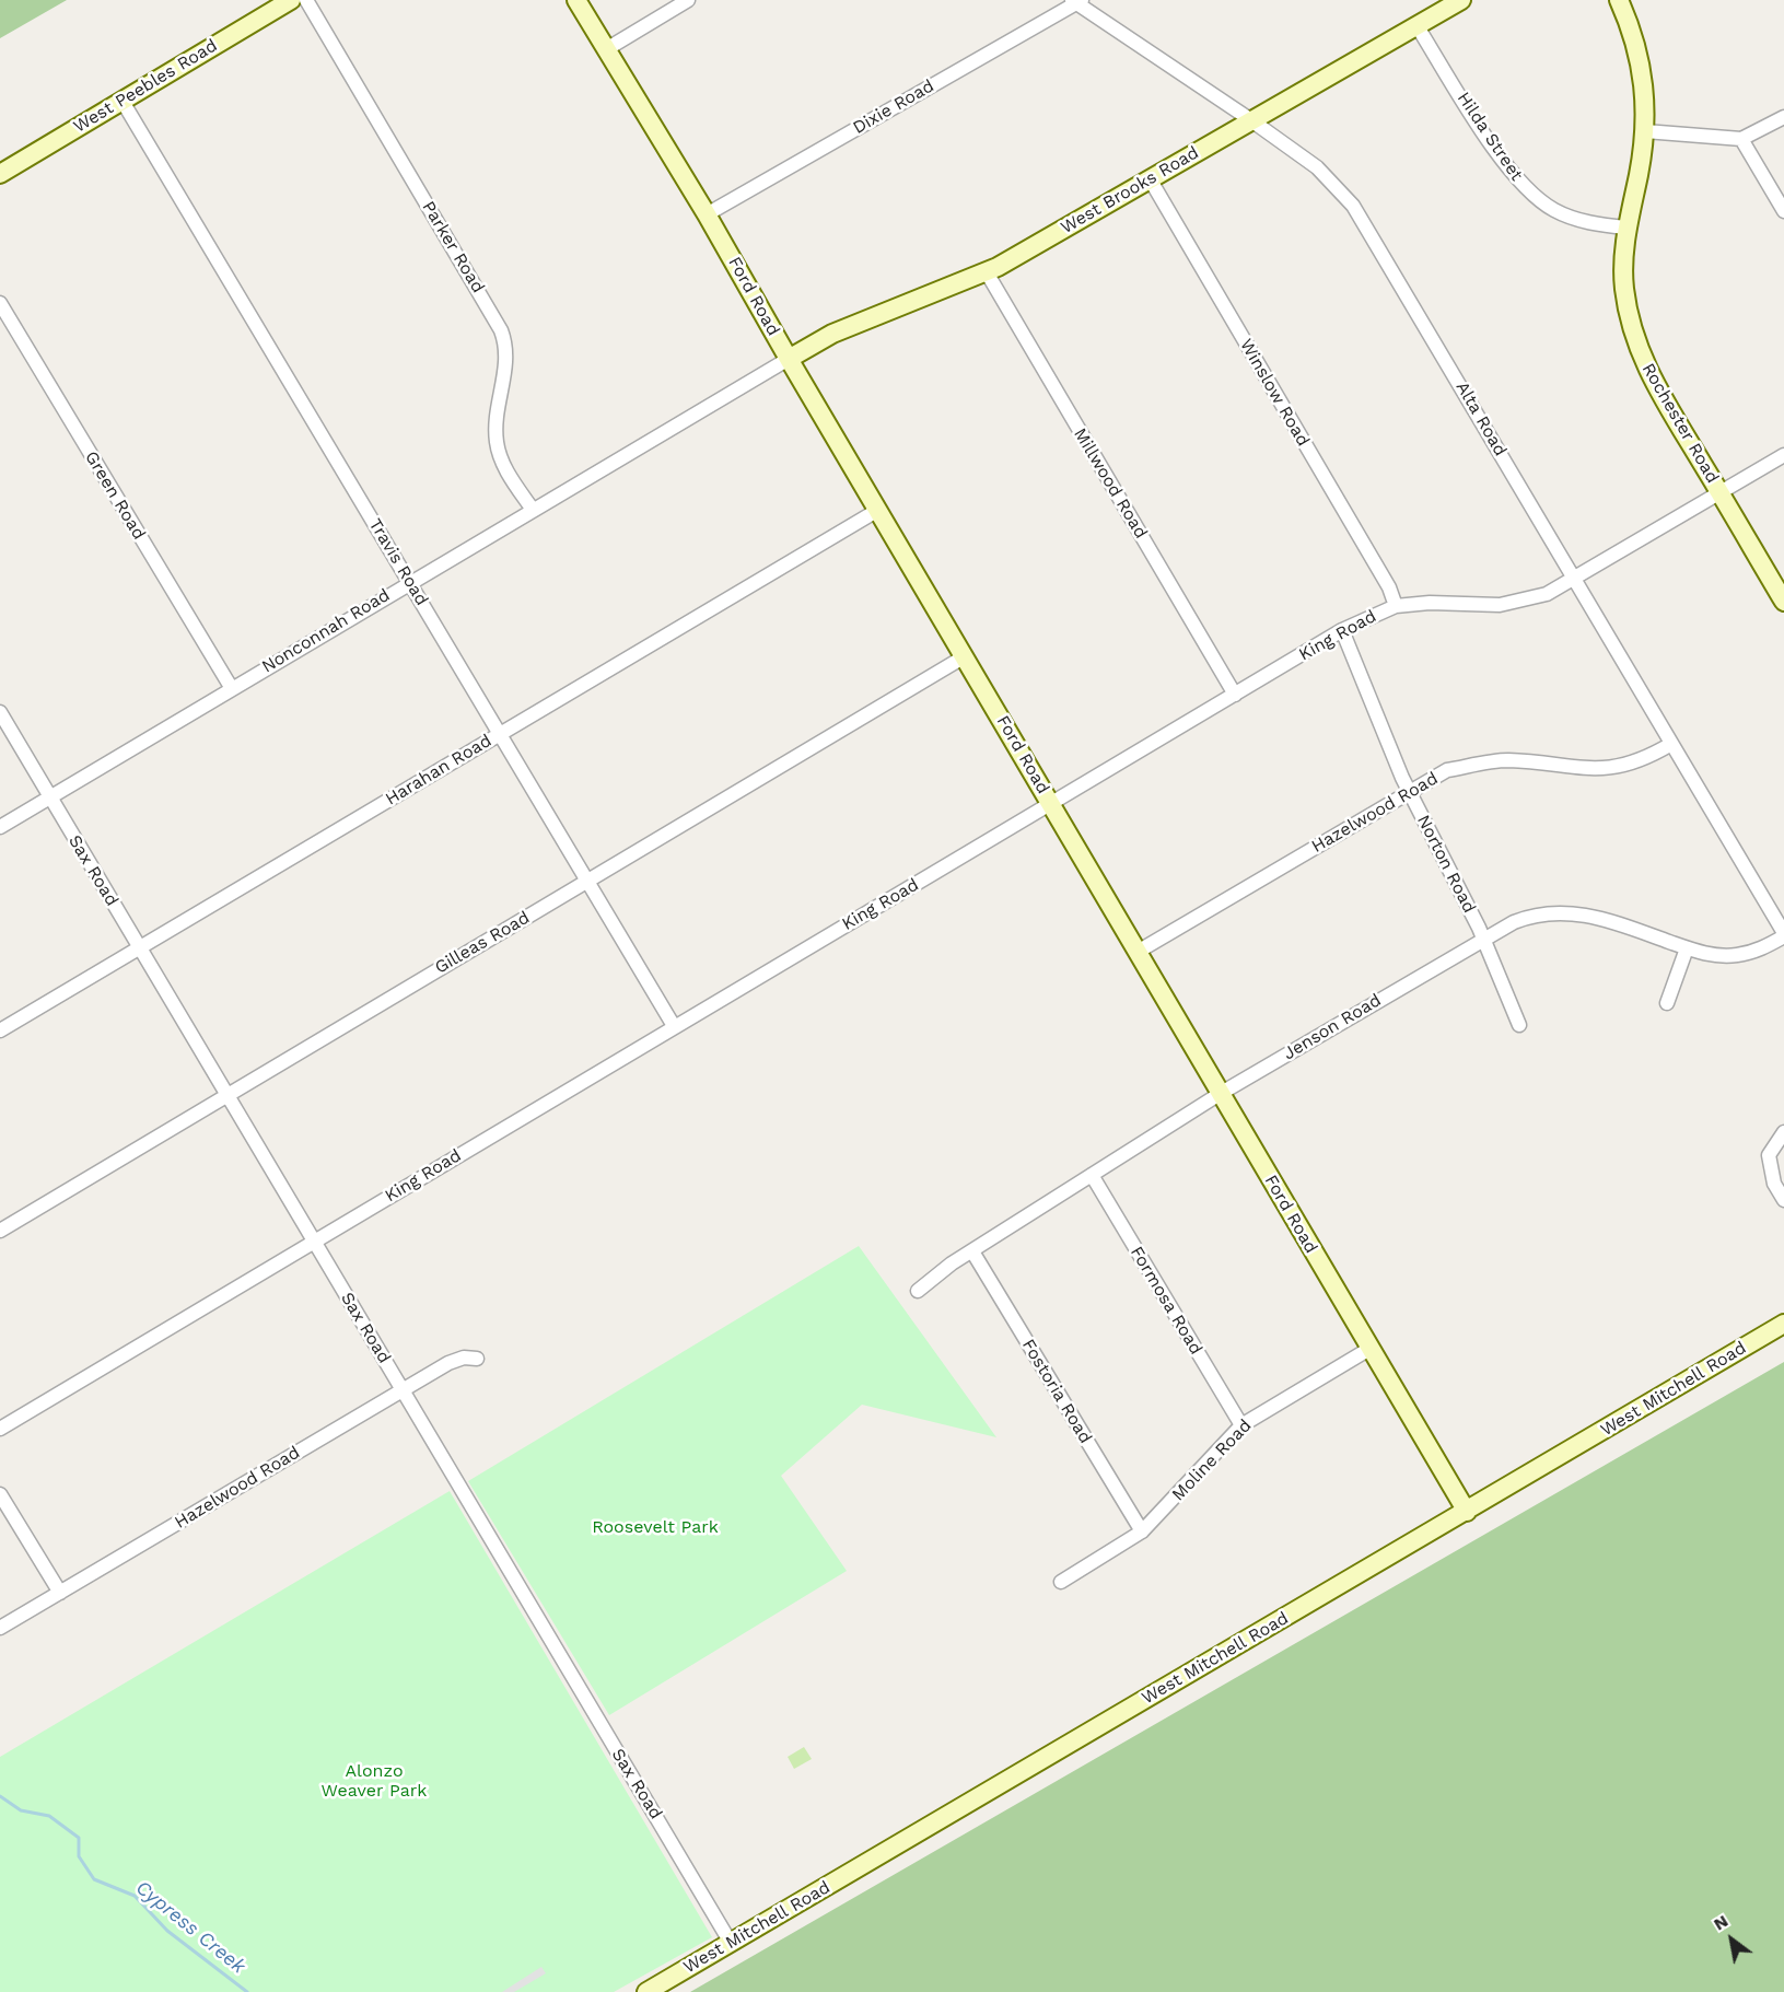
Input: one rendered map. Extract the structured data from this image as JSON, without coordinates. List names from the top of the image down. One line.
{"streets":{"street":["West Peebles Road","Dixie Road","Hilda Street","West Brooks Road","Parker Road","Ford Road","Winslow Road","Alta Road","Rochester Road","Millwood Road","Green Road","Travis Road","Nonconnah Road","King Road","Harahan Road","Hazelwood Road","Norton Road","Sax Road","Gilleas Road","Jenson Road","Formosa Road","West Mitchell Road","Fostoria Road","Moline Road"]},"crossings":[["West Peebles Road","Travis Road"],["Dixie Road","Ford Road"],["Dixie Road","Alta Road"],["Hilda Street","West Brooks Road"],["Hilda Street","Rochester Road"],["West Brooks Road","Ford Road"],["West Brooks Road","Winslow Road"],["West Brooks Road","Alta Road"],["West Brooks Road","Millwood Road"],["West Brooks Road","Nonconnah Road"],["Parker Road","Nonconnah Road"],["Ford Road","Nonconnah Road"],["Ford Road","King Road"],["Ford Road","Harahan Road"],["Ford Road","Hazelwood Road"],["Ford Road","Gilleas Road"],["Ford Road","Jenson Road"],["Ford Road","West Mitchell Road"],["Ford Road","Moline Road"],["Winslow Road","King Road"],["Alta Road","King Road"],["Alta Road","Hazelwood Road"],["Alta Road","Jenson Road"],["Rochester Road","King Road"],["Millwood Road","King Road"],["Green Road","Nonconnah Road"],["Travis Road","Nonconnah Road"],["Travis Road","King Road"],["Travis Road","Harahan Road"],["Travis Road","Gilleas Road"],["Nonconnah Road","Sax Road"],["King Road","Norton Road"],["King Road","Sax Road"],["Harahan Road","Sax Road"],["Hazelwood Road","Norton Road"],["Hazelwood Road","Sax Road"],["Norton Road","Jenson Road"],["Sax Road","Gilleas Road"],["Sax Road","West Mitchell Road"],["Jenson Road","Formosa Road"],["Jenson Road","Fostoria Road"],["Formosa Road","Moline Road"],["Fostoria Road","Moline Road"]],"water":["Cypress Creek"],"parks":["Roosevelt Park","Alonzo Weaver Park"],"north":"top left"}
